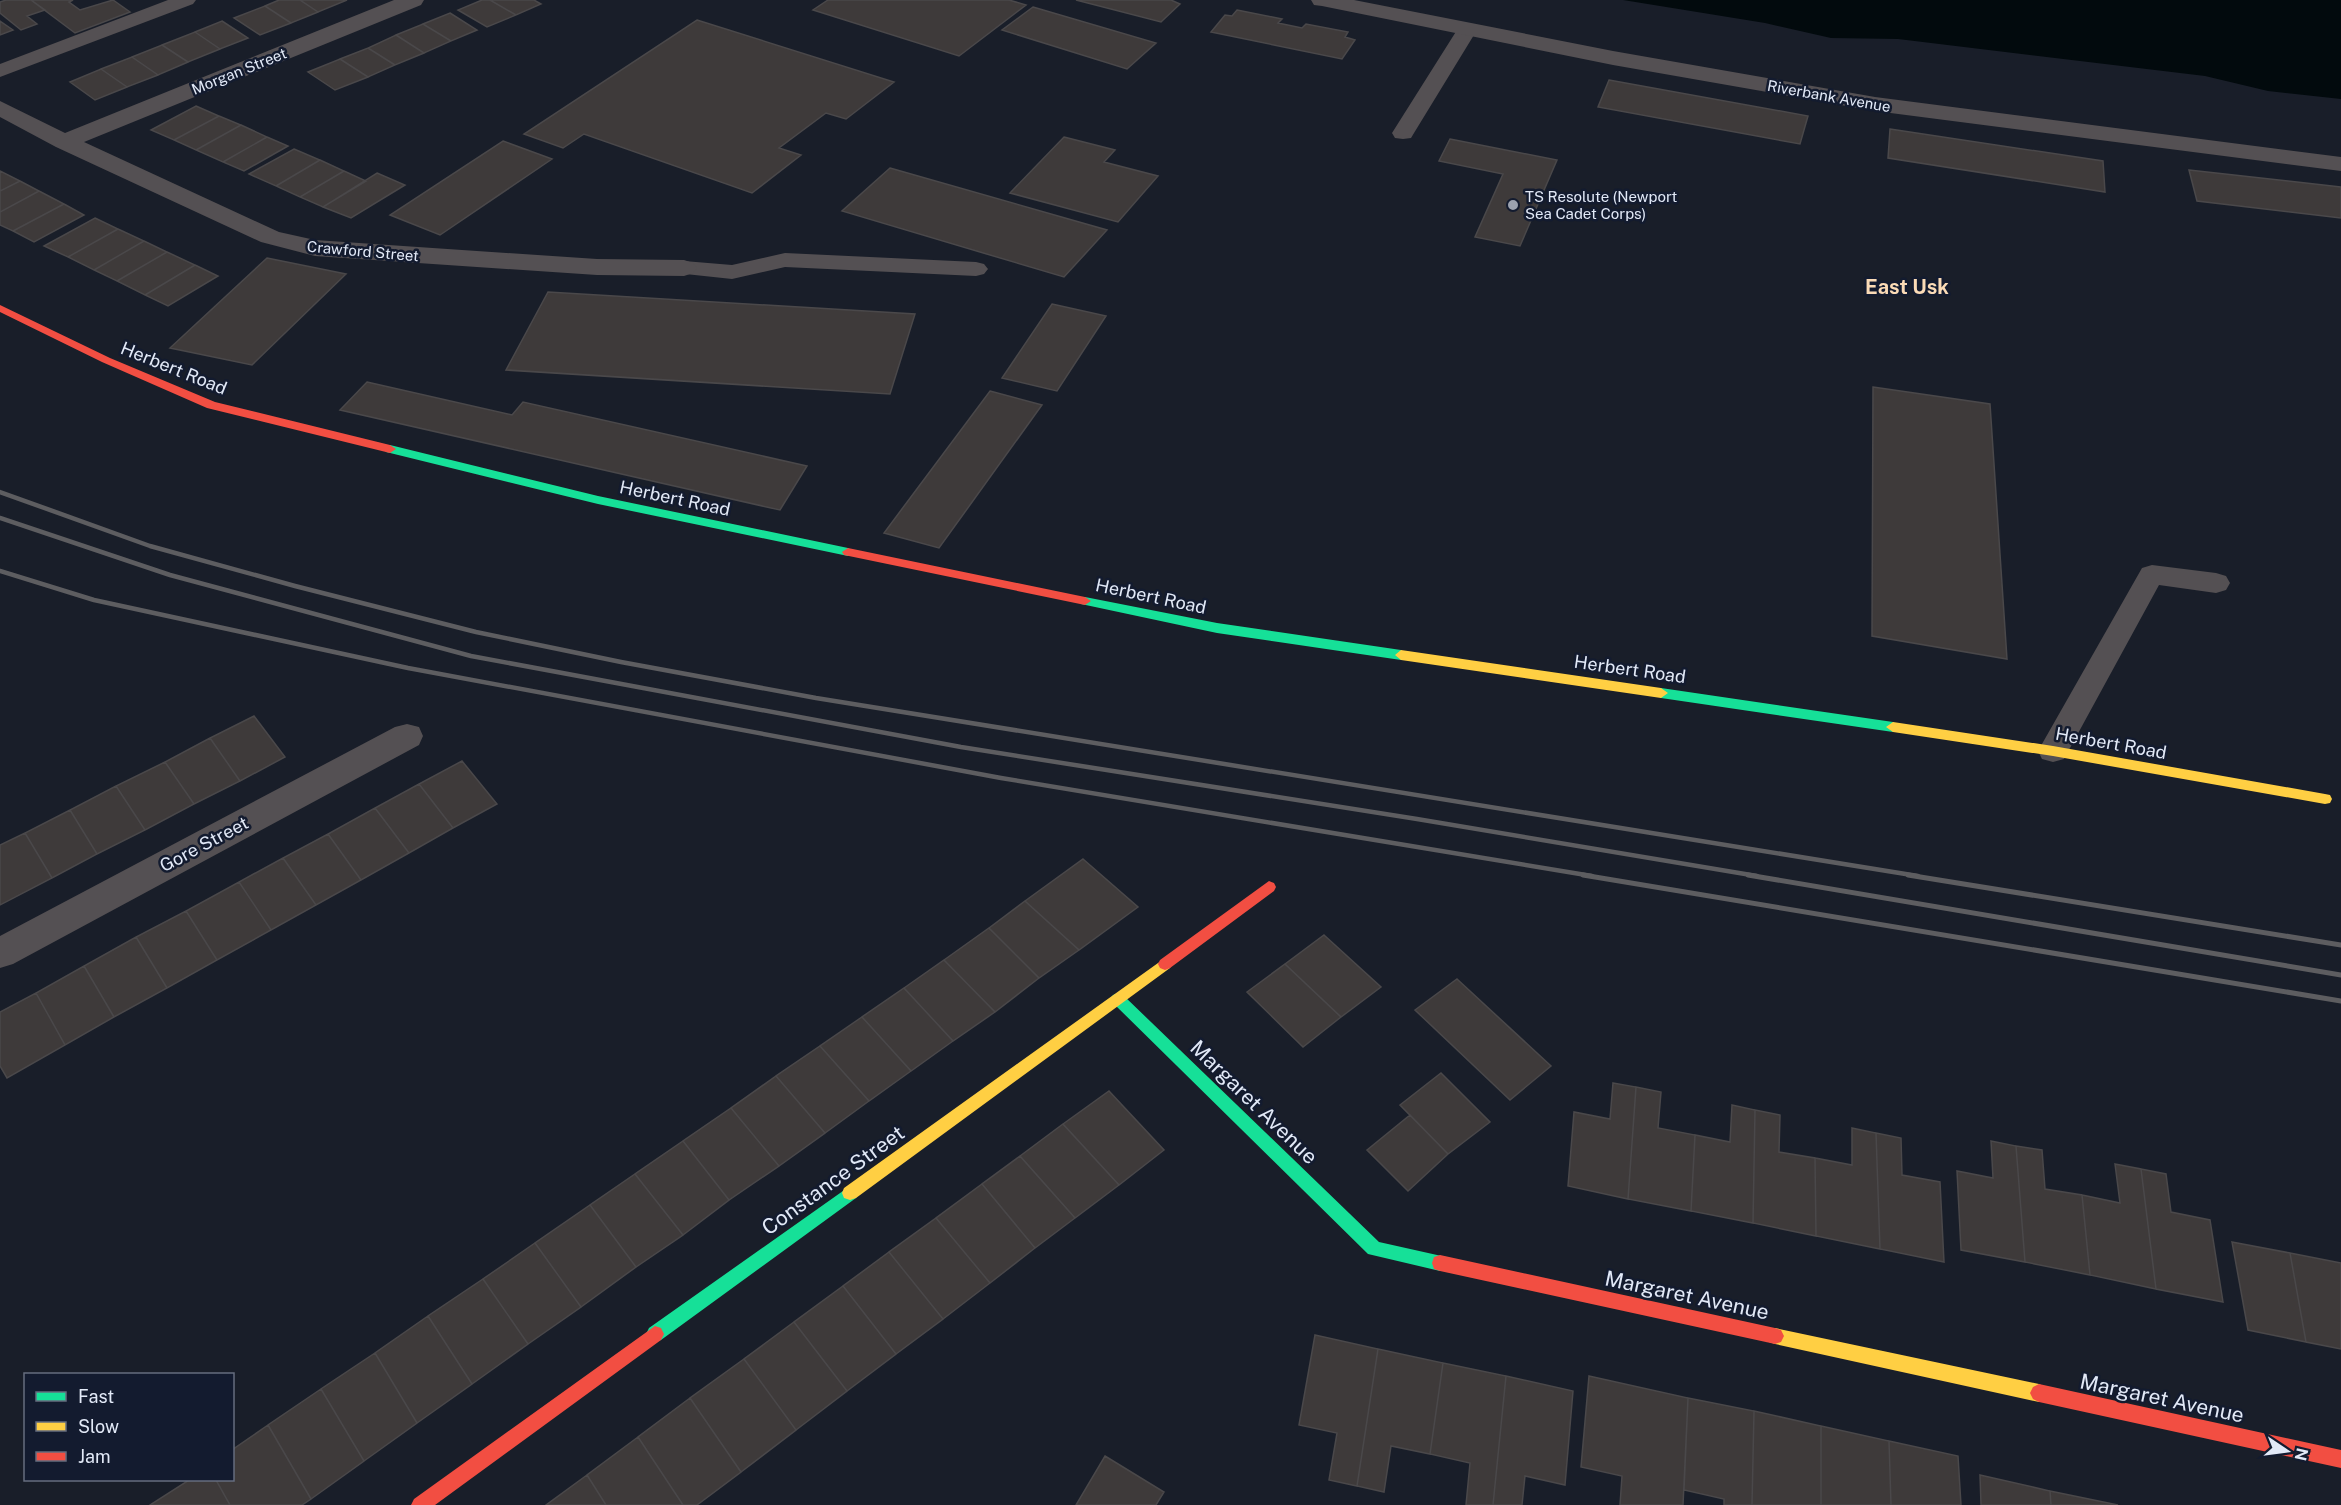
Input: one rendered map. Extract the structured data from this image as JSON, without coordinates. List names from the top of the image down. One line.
{"streets":{"street":["Morgan Street","Riverbank Avenue","Crawford Street","Herbert Road","Gore Street","Margaret Avenue","Constance Street"]},"crossings":[["Morgan Street","Crawford Street"],["Margaret Avenue","Constance Street"]],"districts":["East Usk"],"places":["TS Resolute (Newport Sea Cadet Corps)"],"legend":["Fast","Slow","Jam"],"north":"right"}
